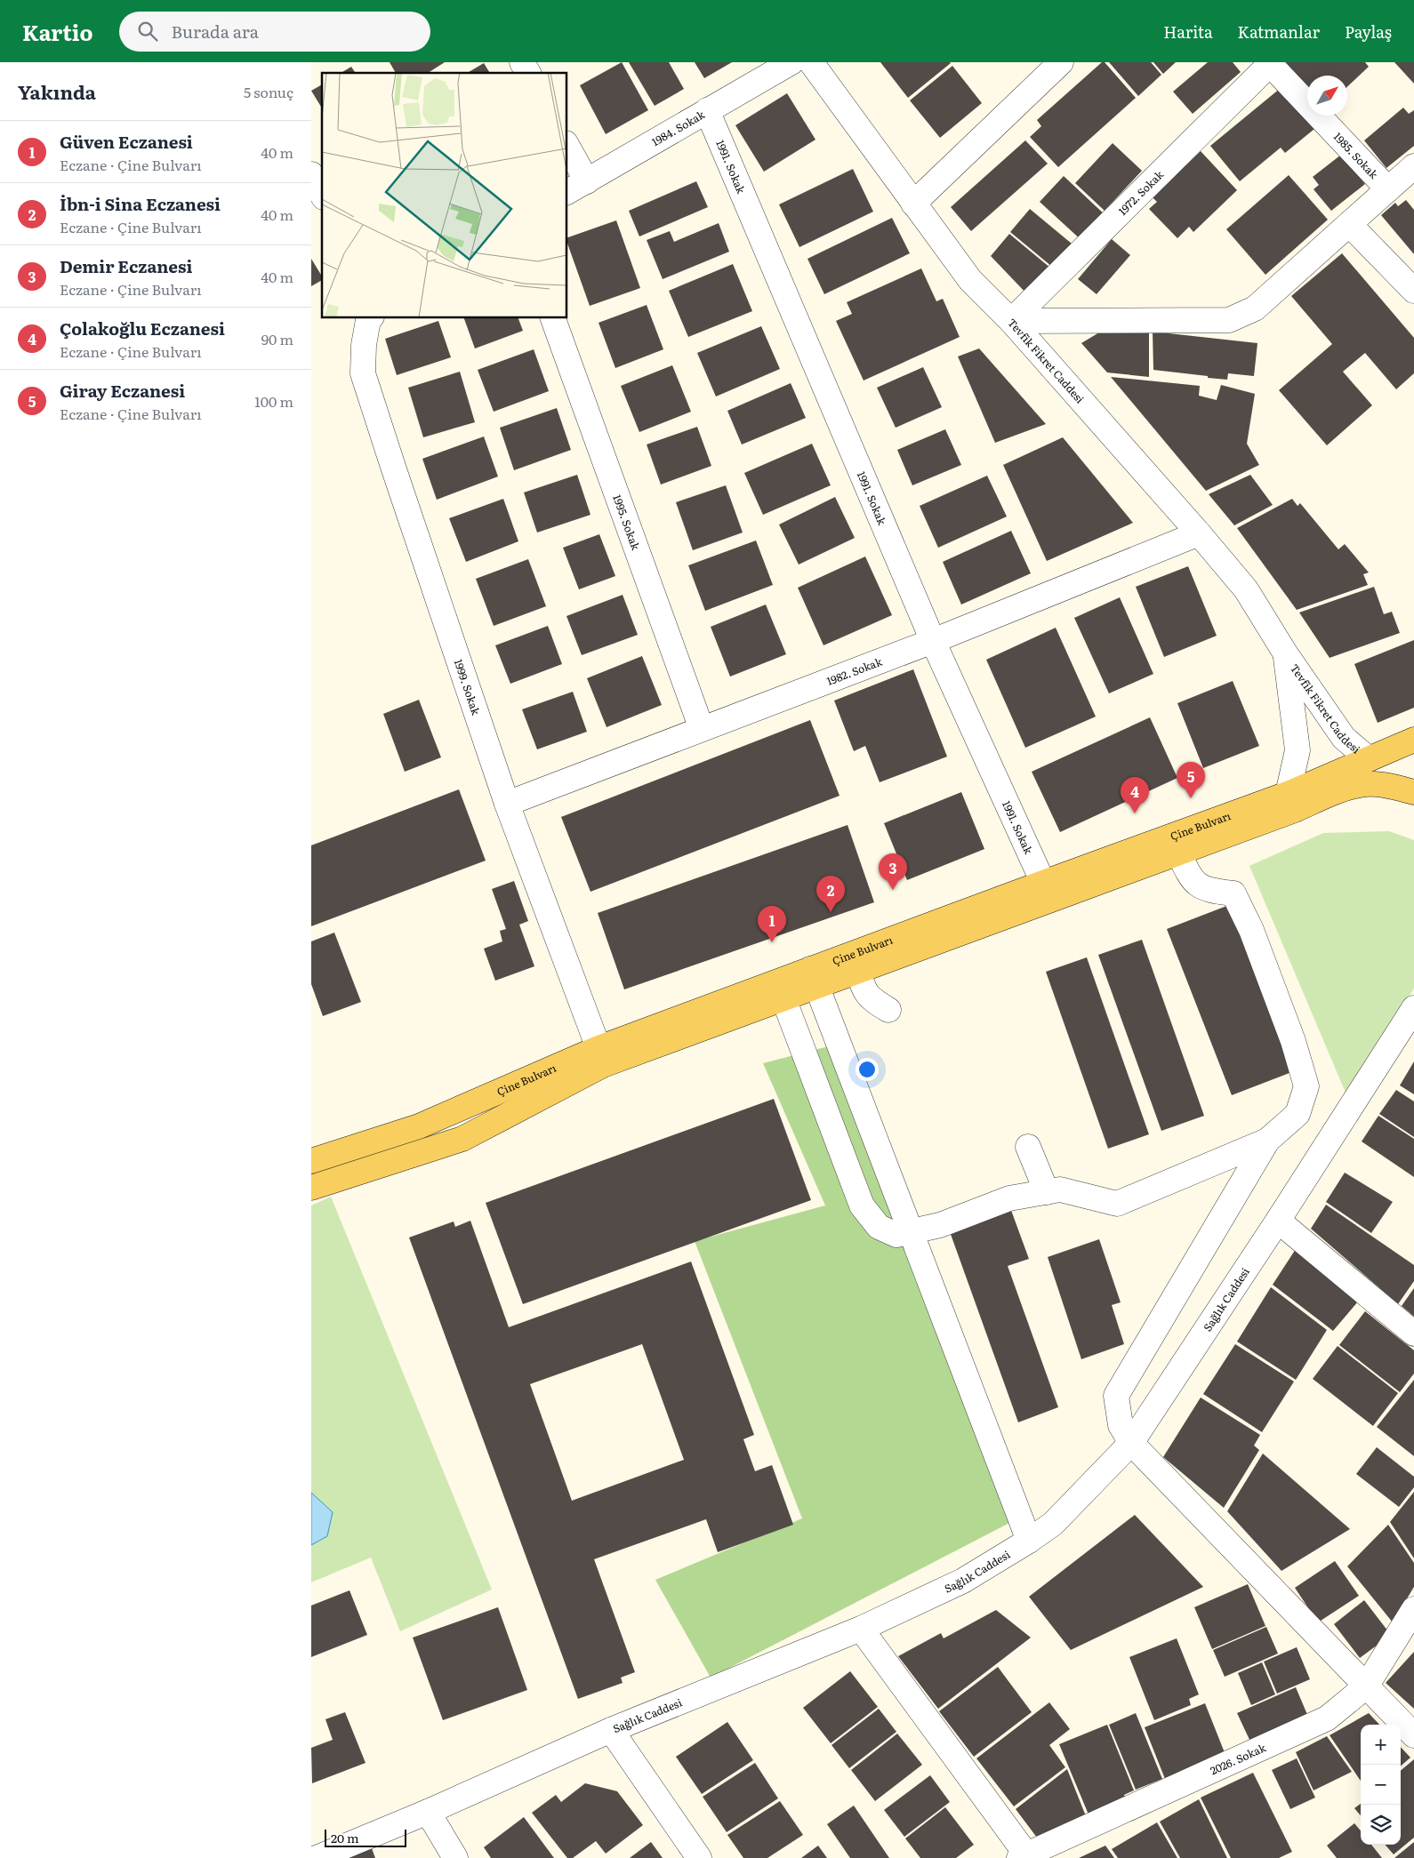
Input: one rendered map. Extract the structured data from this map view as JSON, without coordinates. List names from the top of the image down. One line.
{"streets":{"main road":["Çine Bulvarı"],"street":["1984. Sokak","1985. Sokak","1991. Sokak","1972. Sokak","Tevfik Fikret Caddesi","1995. Sokak","1982. Sokak","1999. Sokak","Sağlık Caddesi","2026. Sokak"]},"crossings":[["1984. Sokak","1991. Sokak"],["1985. Sokak","1972. Sokak"],["1991. Sokak","1982. Sokak"],["1991. Sokak","Çine Bulvarı"],["1972. Sokak","Tevfik Fikret Caddesi"],["Tevfik Fikret Caddesi","1982. Sokak"],["Tevfik Fikret Caddesi","Çine Bulvarı"],["1995. Sokak","1982. Sokak"],["1982. Sokak","1999. Sokak"],["1999. Sokak","Çine Bulvarı"]],"scale_bar":"20 m","north":"top right","page":{"header":"Kartio","search":"Burada ara","nav":["Harita","Katmanlar","Paylaş"],"heading":["Yakında","5 sonuç"],"list":[{"mark":"1","name":"Güven Eczanesi","note":"Eczane · Çine Bulvarı","value":"40 m"},{"mark":"2","name":"İbn-i Sina Eczanesi","note":"Eczane · Çine Bulvarı","value":"40 m"},{"mark":"3","name":"Demir Eczanesi","note":"Eczane · Çine Bulvarı","value":"40 m"},{"mark":"4","name":"Çolakoğlu Eczanesi","note":"Eczane · Çine Bulvarı","value":"90 m"},{"mark":"5","name":"Giray Eczanesi","note":"Eczane · Çine Bulvarı","value":"100 m"}],"pins":["5","4","3","2","1"],"map_buttons":["+","−"],"scale":"20 m"}}
